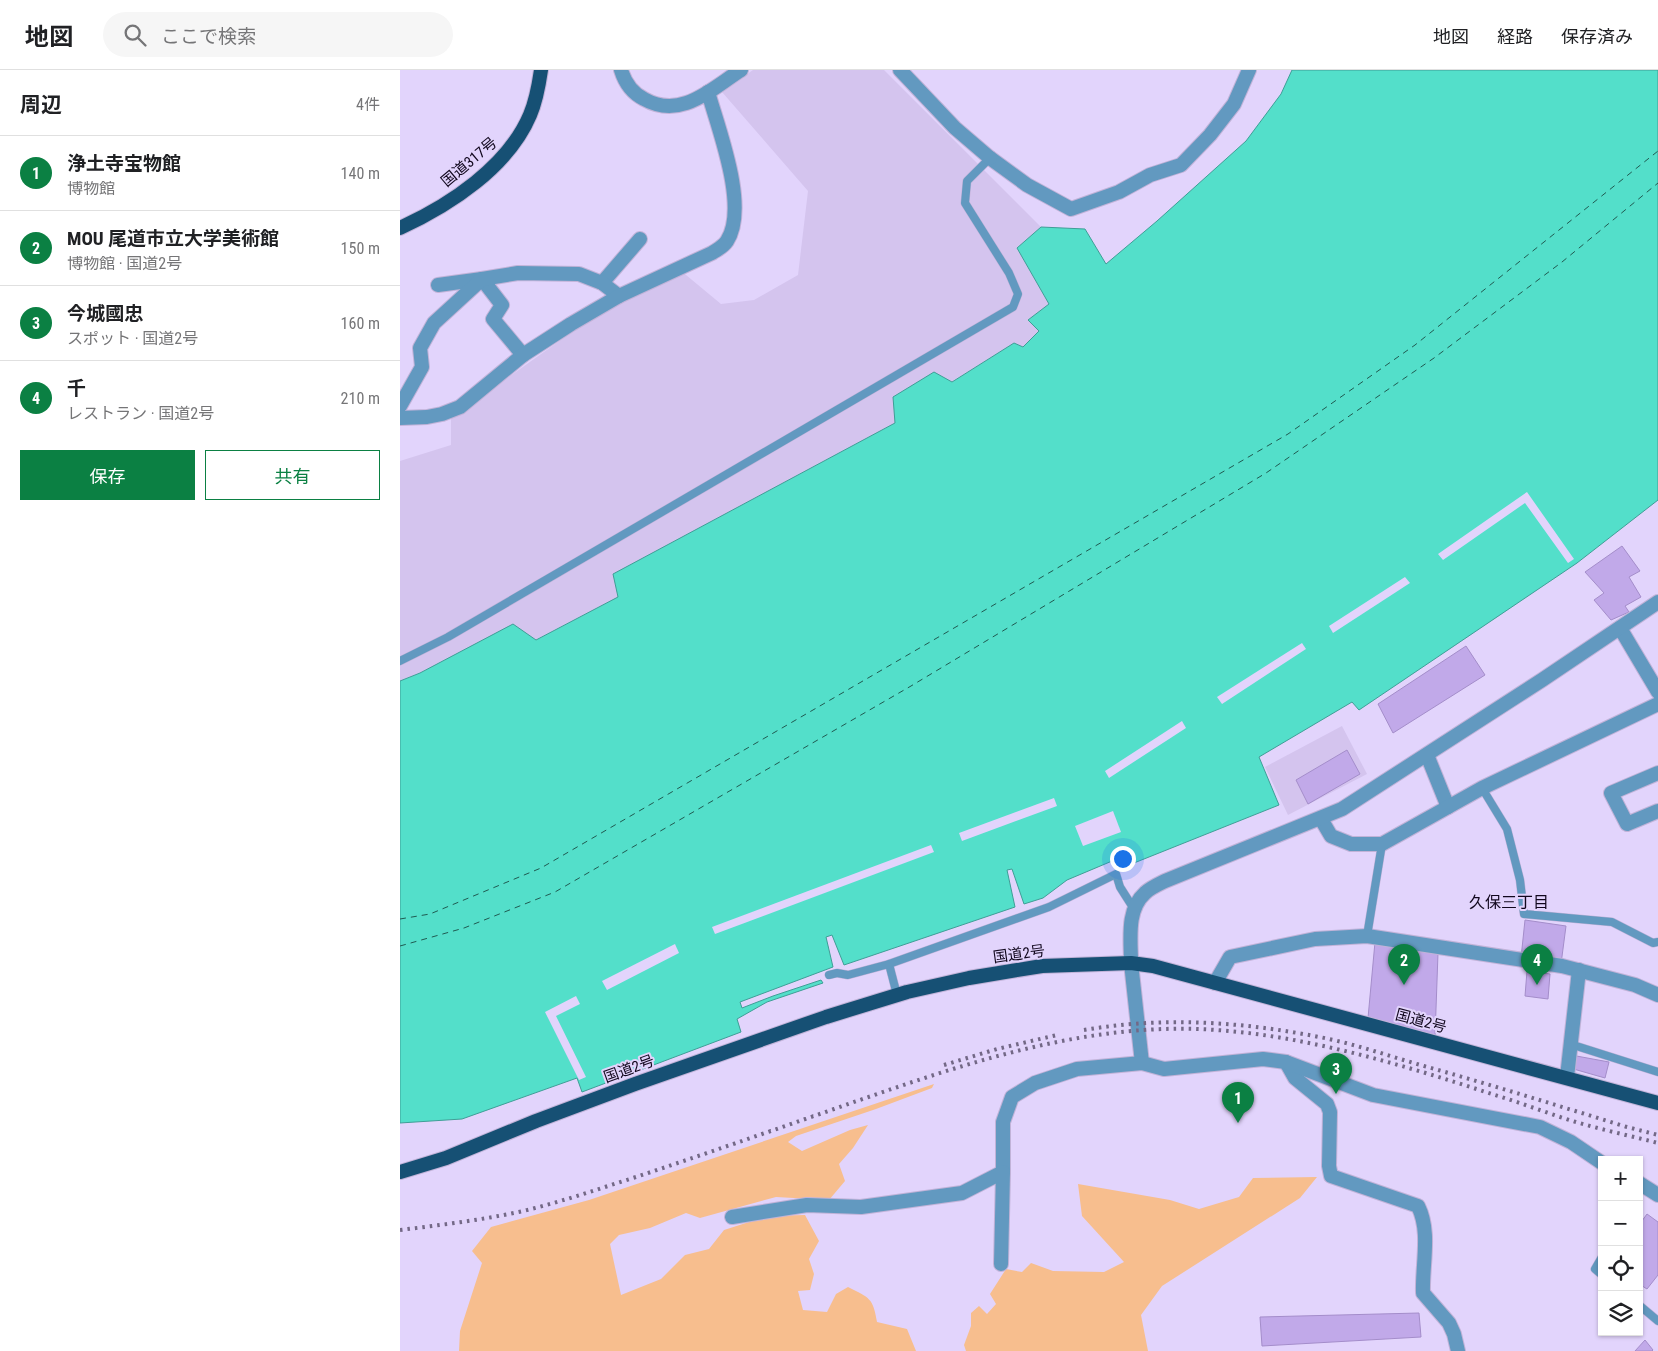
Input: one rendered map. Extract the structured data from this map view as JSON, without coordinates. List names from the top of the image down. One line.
{"streets":{"highway":["国道317号","国道2号"]},"districts":["久保三丁目"],"page":{"header":"地図","search":"ここで検索","nav":["地図","経路","保存済み"],"heading":["周辺","4件"],"list":[{"mark":"1","name":"浄土寺宝物館","note":"博物館","value":"140 m"},{"mark":"2","name":"MOU 尾道市立大学美術館","note":"博物館 · 国道2号","value":"150 m"},{"mark":"3","name":"今城國忠","note":"スポット · 国道2号","value":"160 m"},{"mark":"4","name":"千","note":"レストラン · 国道2号","value":"210 m"}],"buttons":["保存","共有"],"pins":["2","4","3","1"],"map_buttons":["+","−"]}}
